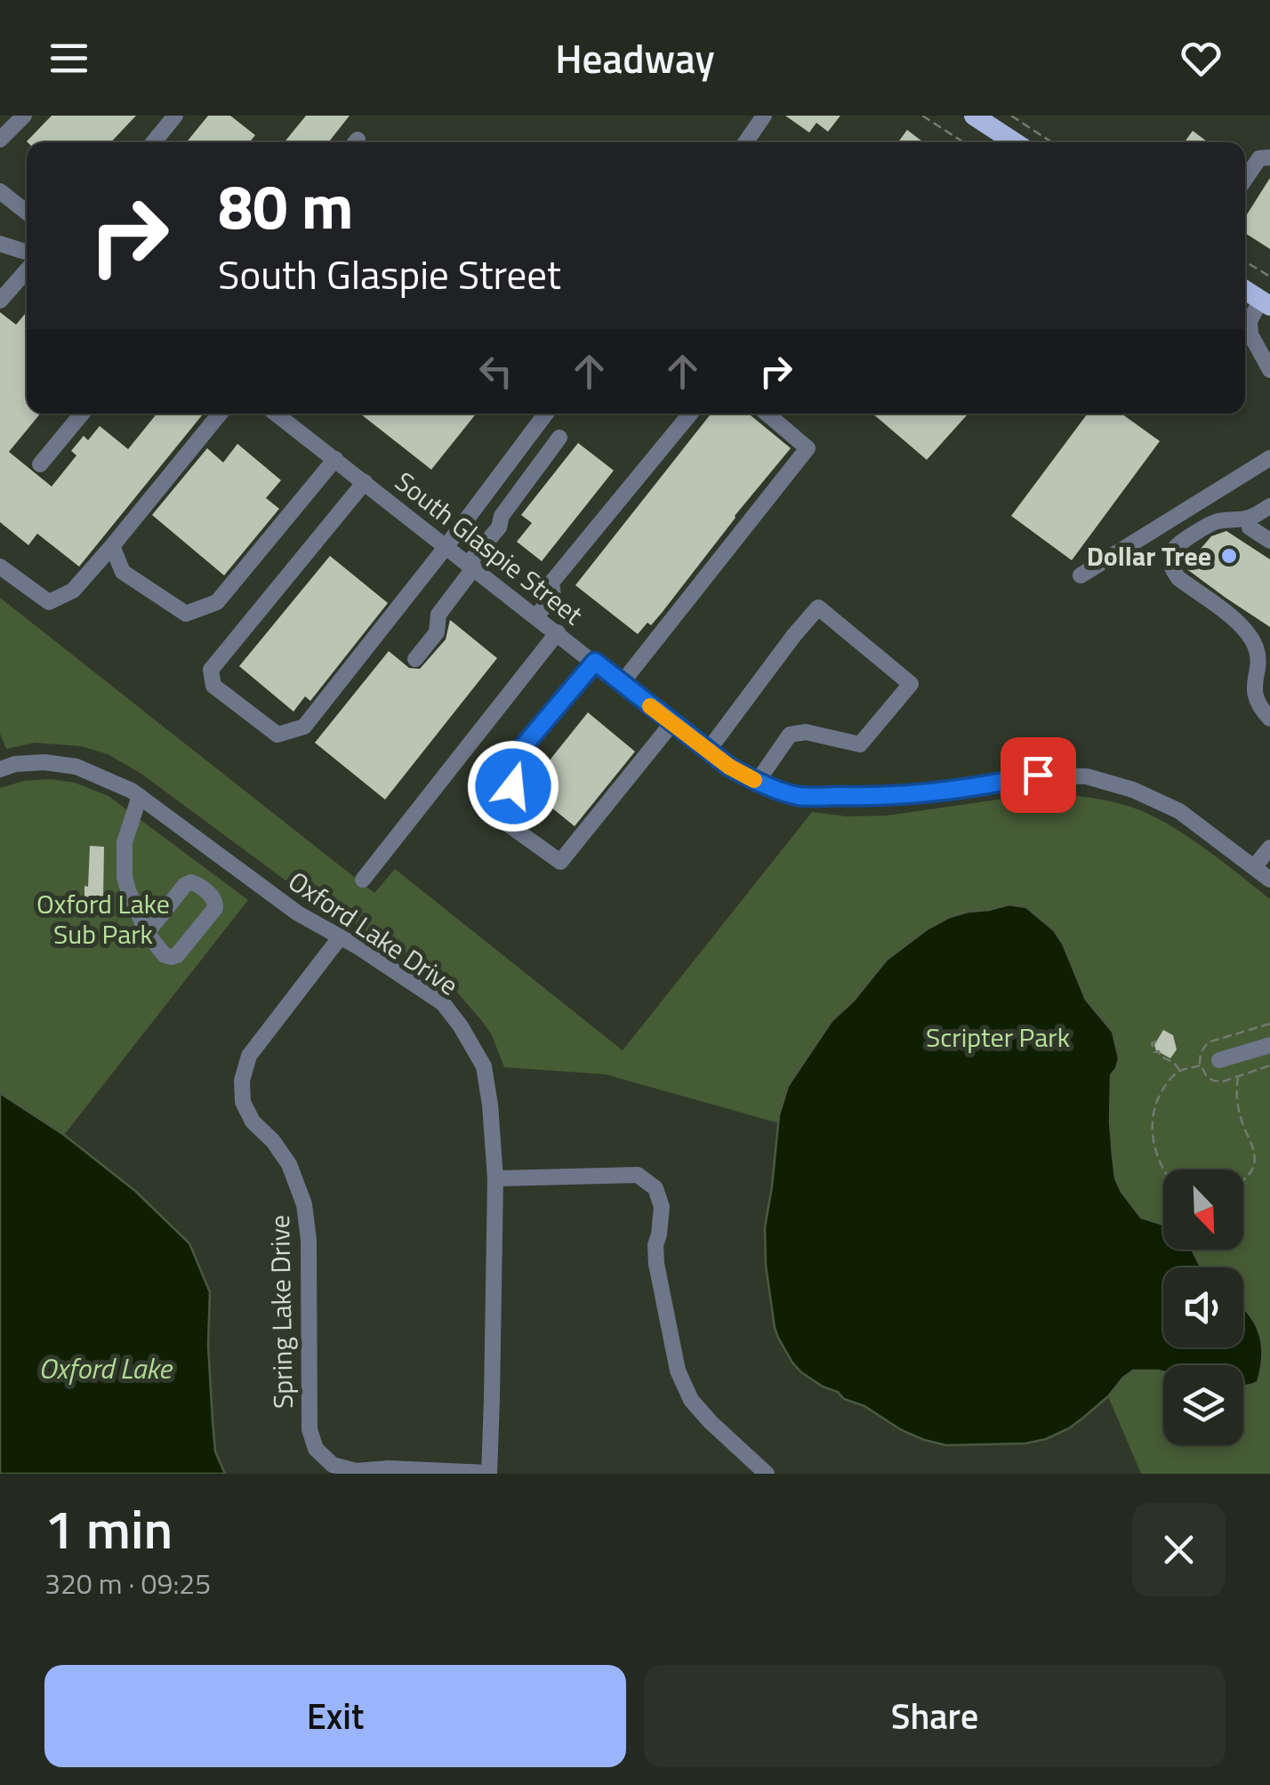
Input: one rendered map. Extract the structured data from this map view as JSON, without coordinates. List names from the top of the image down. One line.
{"streets":{"street":["South Glaspie Street","Oxford Lake Drive","Spring Lake Drive"]},"crossings":[["Oxford Lake Drive","Spring Lake Drive"]],"water":["Oxford Lake"],"parks":["Oxford Lake Sub Park","Scripter Park"],"places":["Dollar Tree"],"north":"bottom right","page":{"header":"Headway","turn":["80 m","South Glaspie Street"],"heading":["1 min","320 m · 09:25"],"buttons":["Exit","Share"]}}
